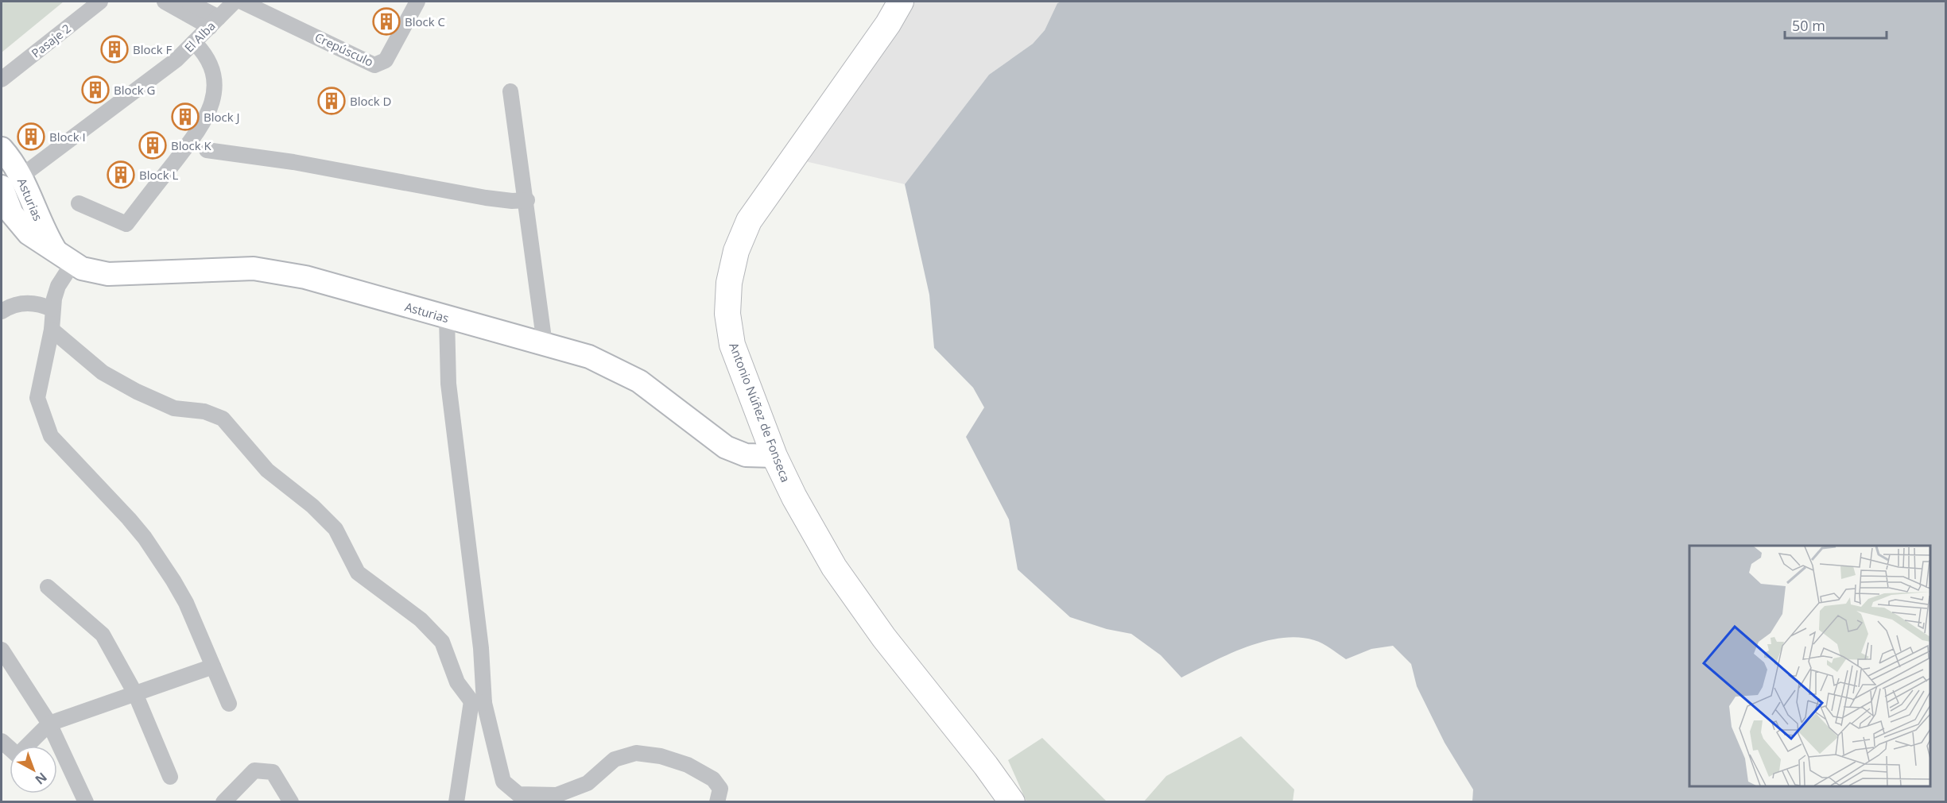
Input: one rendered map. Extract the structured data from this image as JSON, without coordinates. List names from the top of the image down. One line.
{"streets":{"main road":["Antonio Núñez de Fonseca"],"street":["El Alba","Pasaje 2","Crepúsculo","Asturias"]},"crossings":[["El Alba","Asturias"],["Asturias","Antonio Núñez de Fonseca"]],"places":{"building":["Block C","Block F","Block G","Block D","Block J","Block I","Block K","Block L"]},"scale_bar":"50 m","north":"bottom right"}
